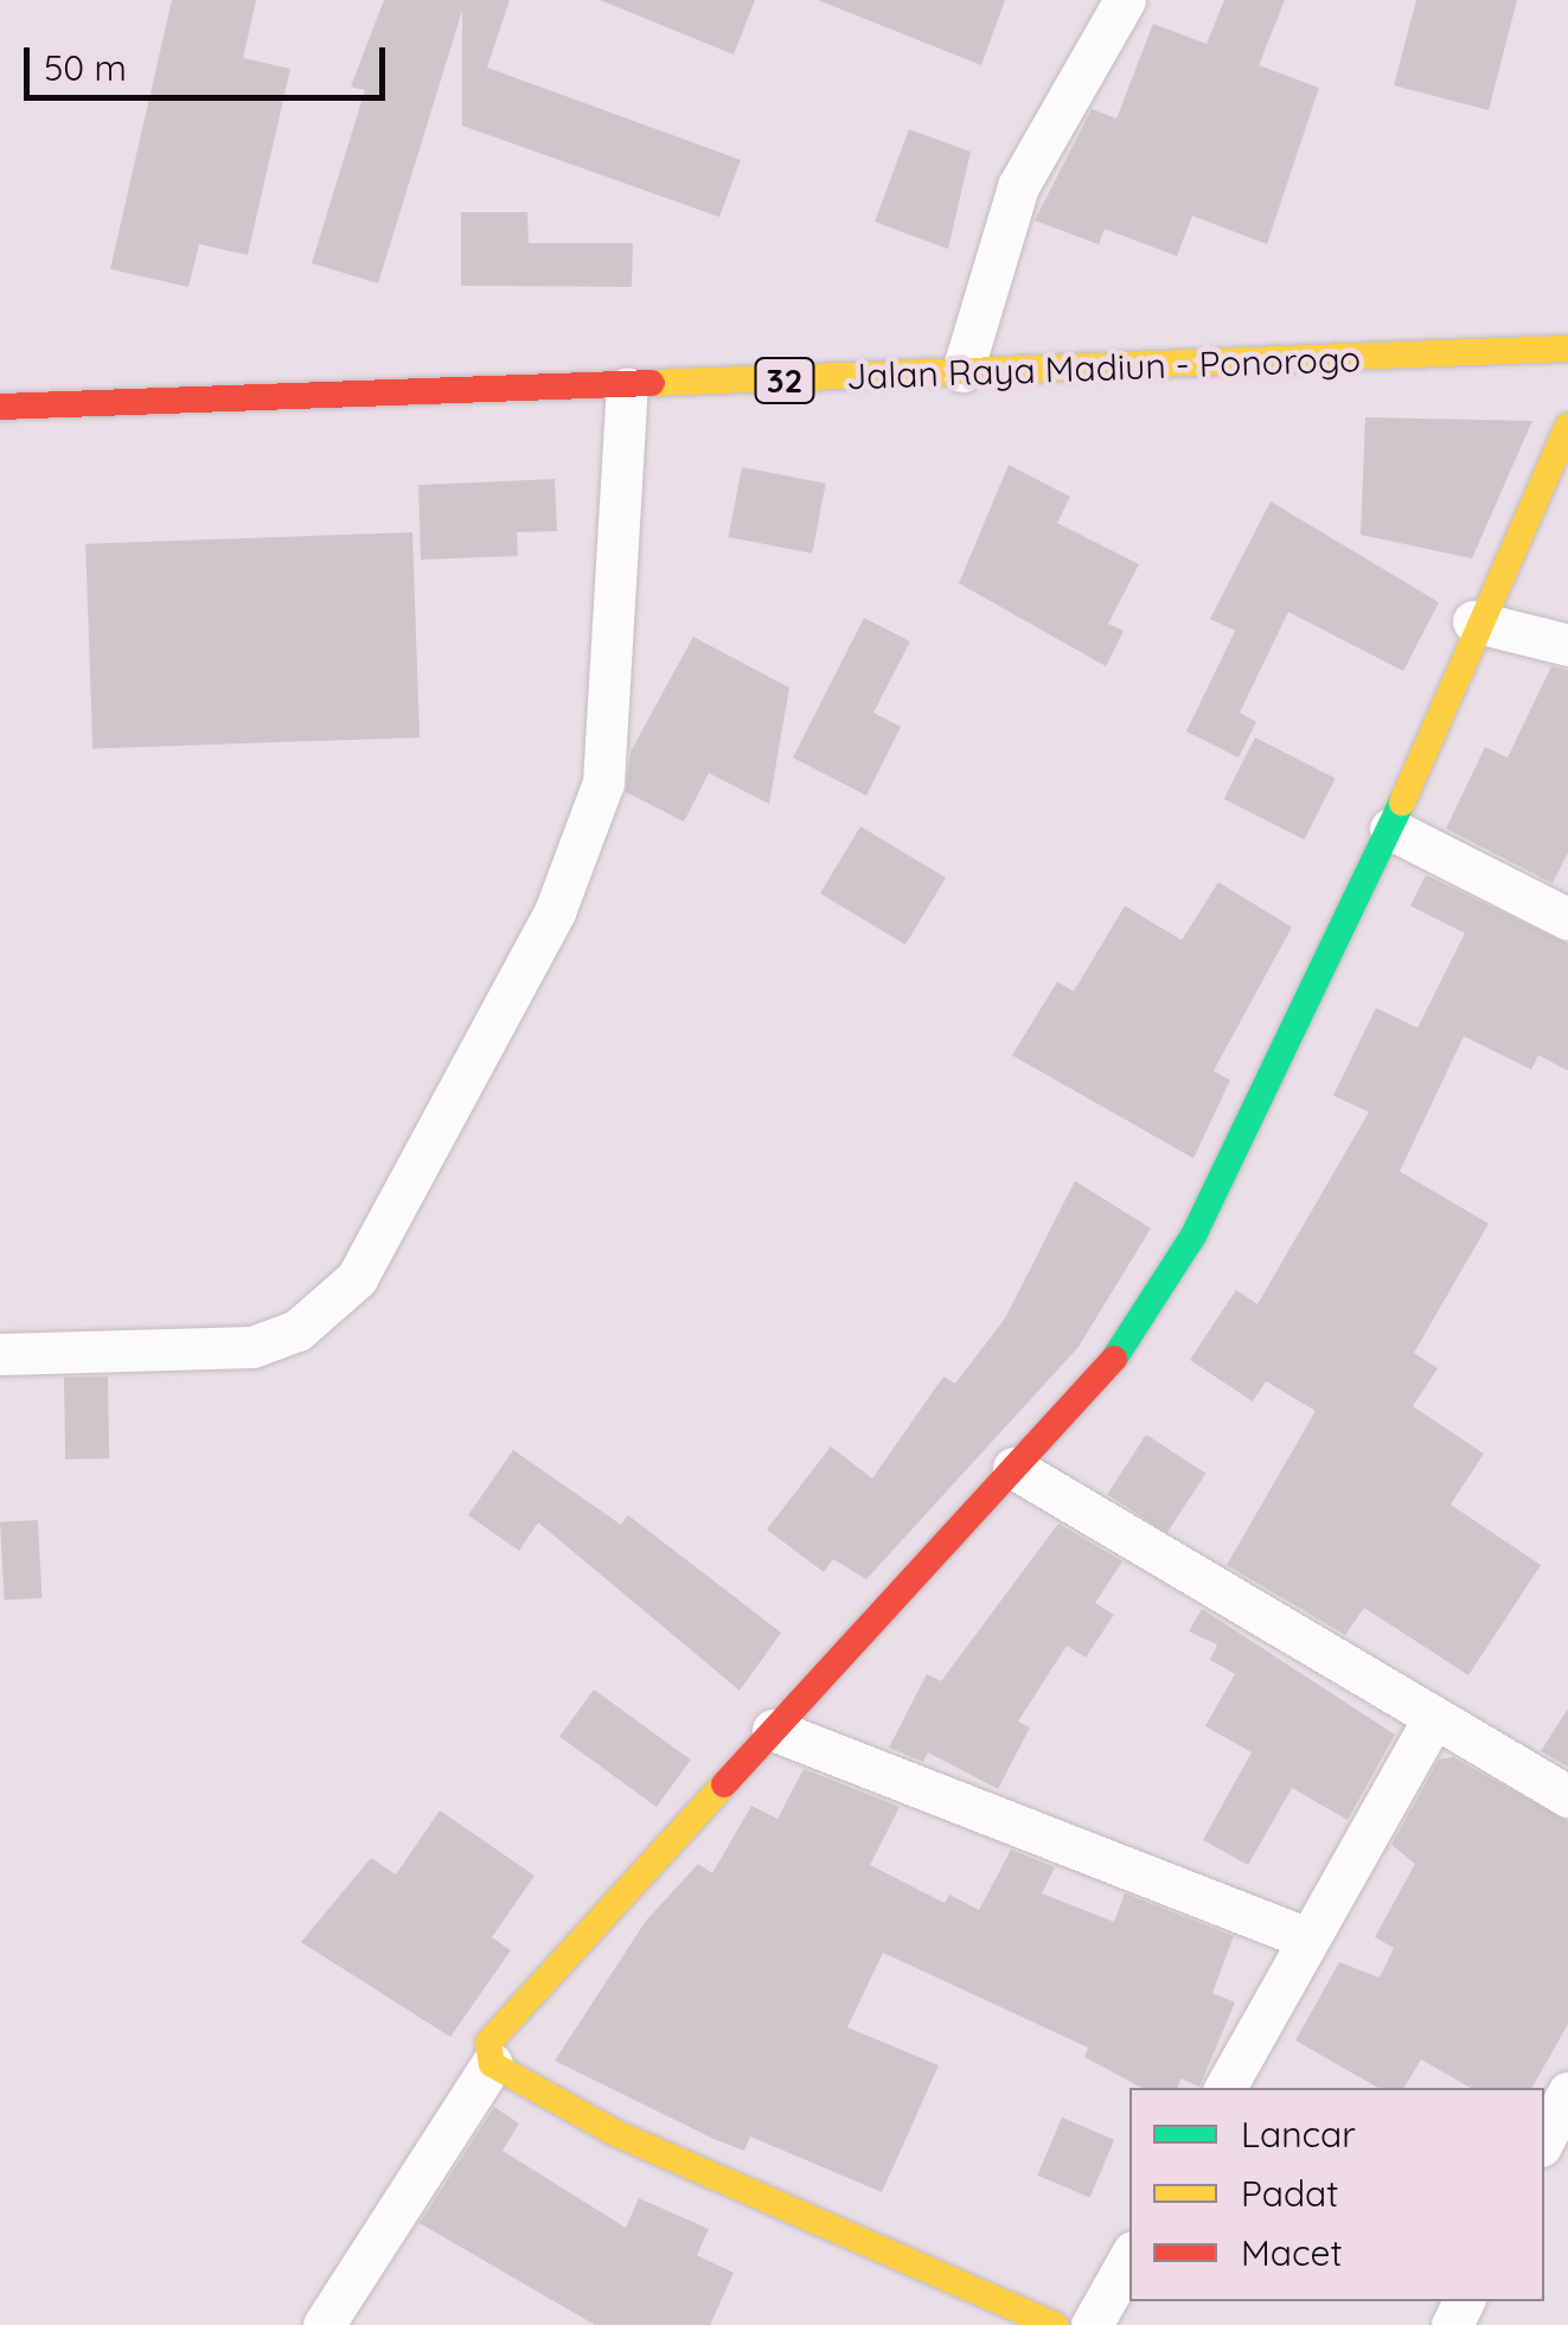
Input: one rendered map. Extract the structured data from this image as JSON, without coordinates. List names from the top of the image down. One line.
{"streets":{"main road":["Jalan Raya Madiun - Ponorogo","32"]},"legend":["Lancar","Padat","Macet"],"scale_bar":"50 m"}
